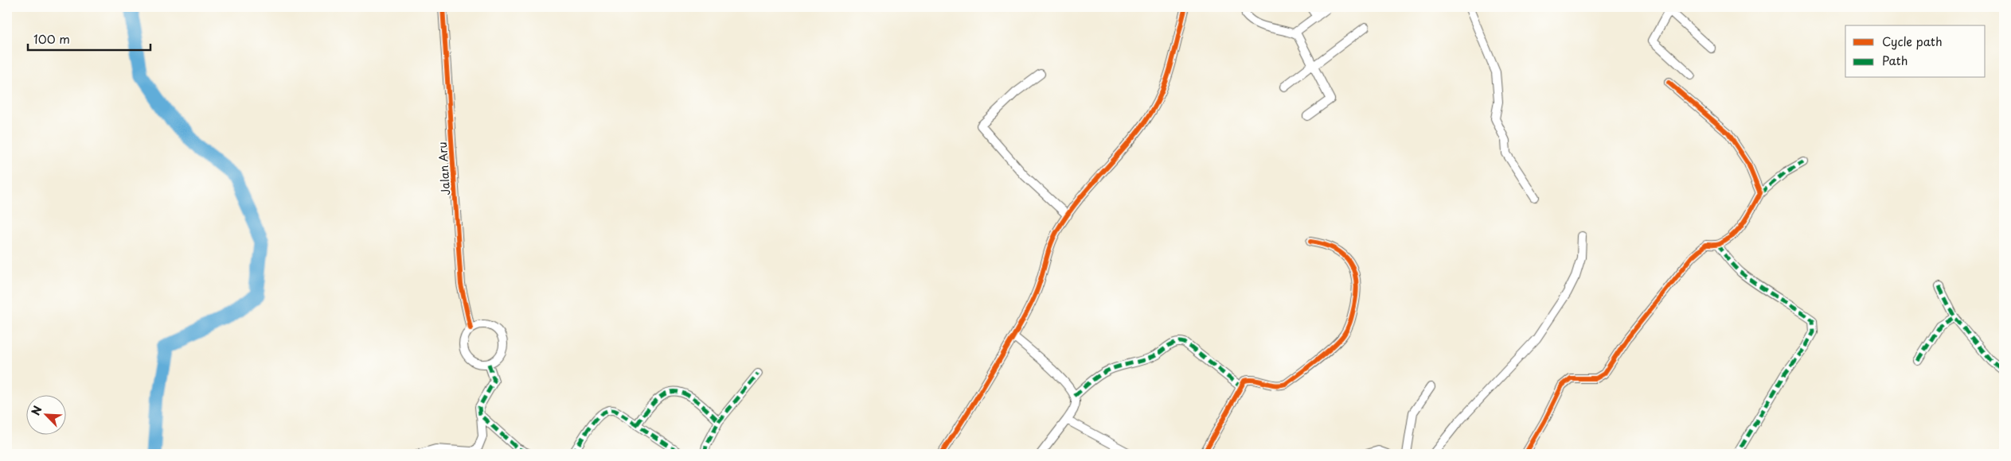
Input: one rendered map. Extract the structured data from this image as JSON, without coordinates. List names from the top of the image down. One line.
{"streets":{"street":["Jalan Aru"]},"legend":["Cycle path","Path"],"scale_bar":"100 m","north":"top left"}
